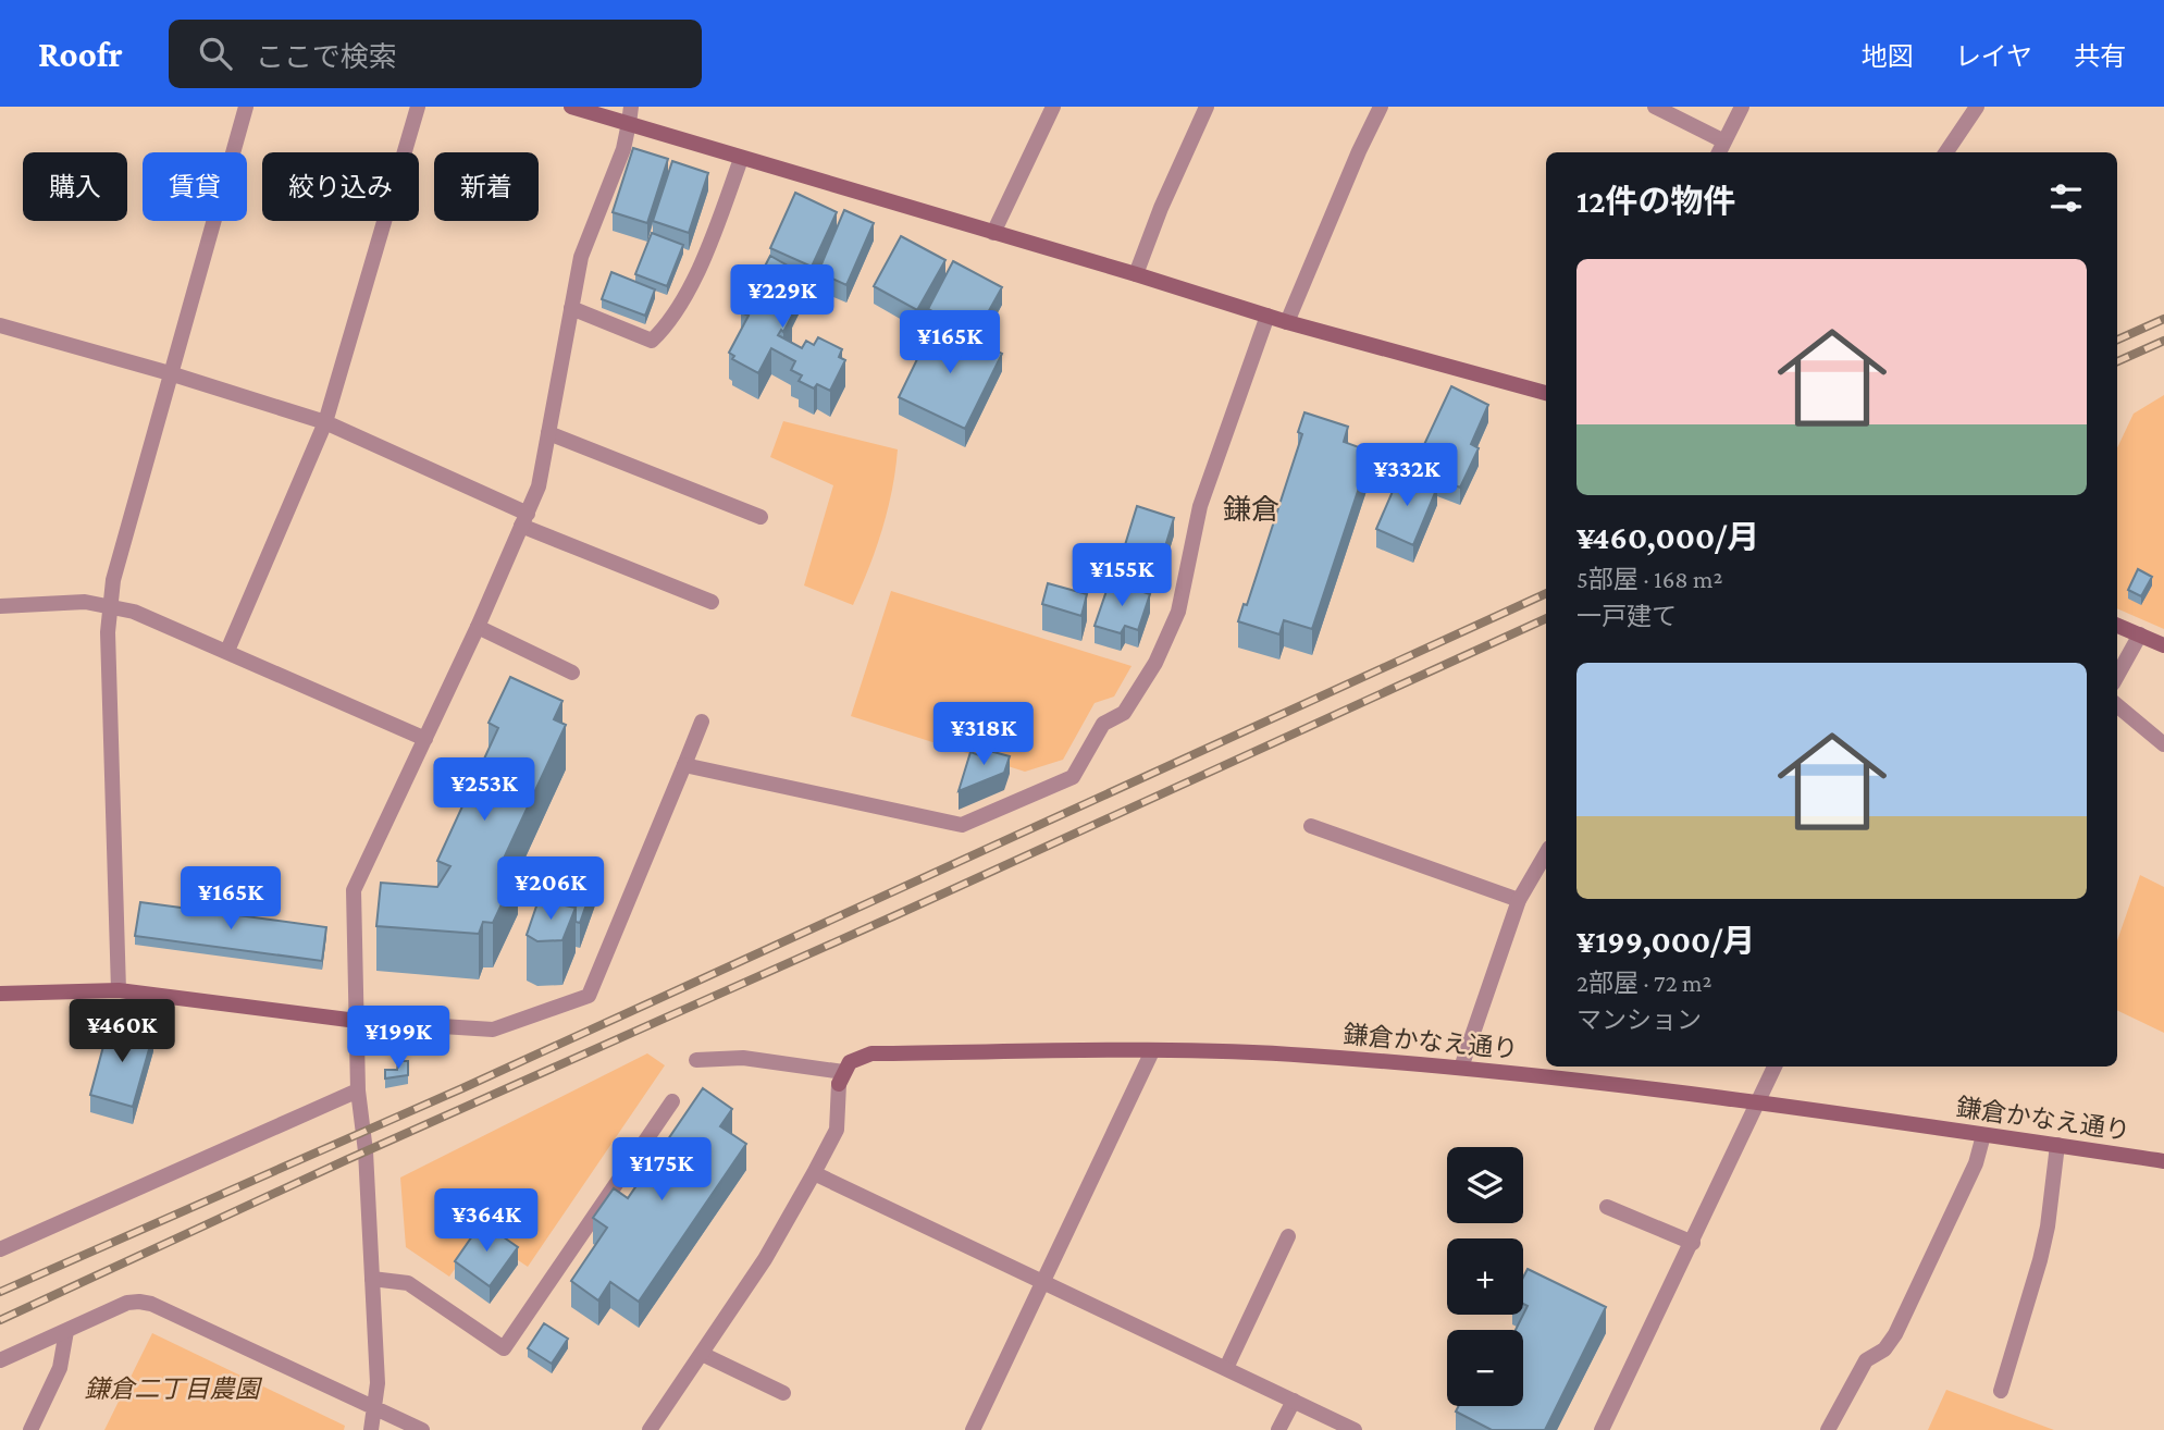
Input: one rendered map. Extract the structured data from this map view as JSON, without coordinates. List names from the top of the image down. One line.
{"streets":{"street":["鎌倉かなえ通り"]},"districts":["鎌倉"],"parks":["鎌倉二丁目農園"],"page":{"header":"Roofr","search":"ここで検索","nav":["地図","レイヤ","共有"],"chip":["購入","賃貸","絞り込み","新着"],"heading":"12件の物件","list":[{"name":"¥460,000/月","note":"5部屋 · 168 m² · 一戸建て"},{"name":"¥199,000/月","note":"2部屋 · 72 m² · マンション"}],"price":["¥229K","¥165K","¥332K","¥155K","¥318K","¥253K","¥206K","¥165K","¥460K","¥199K","¥175K","¥364K"],"map_buttons":["+","−"]}}
